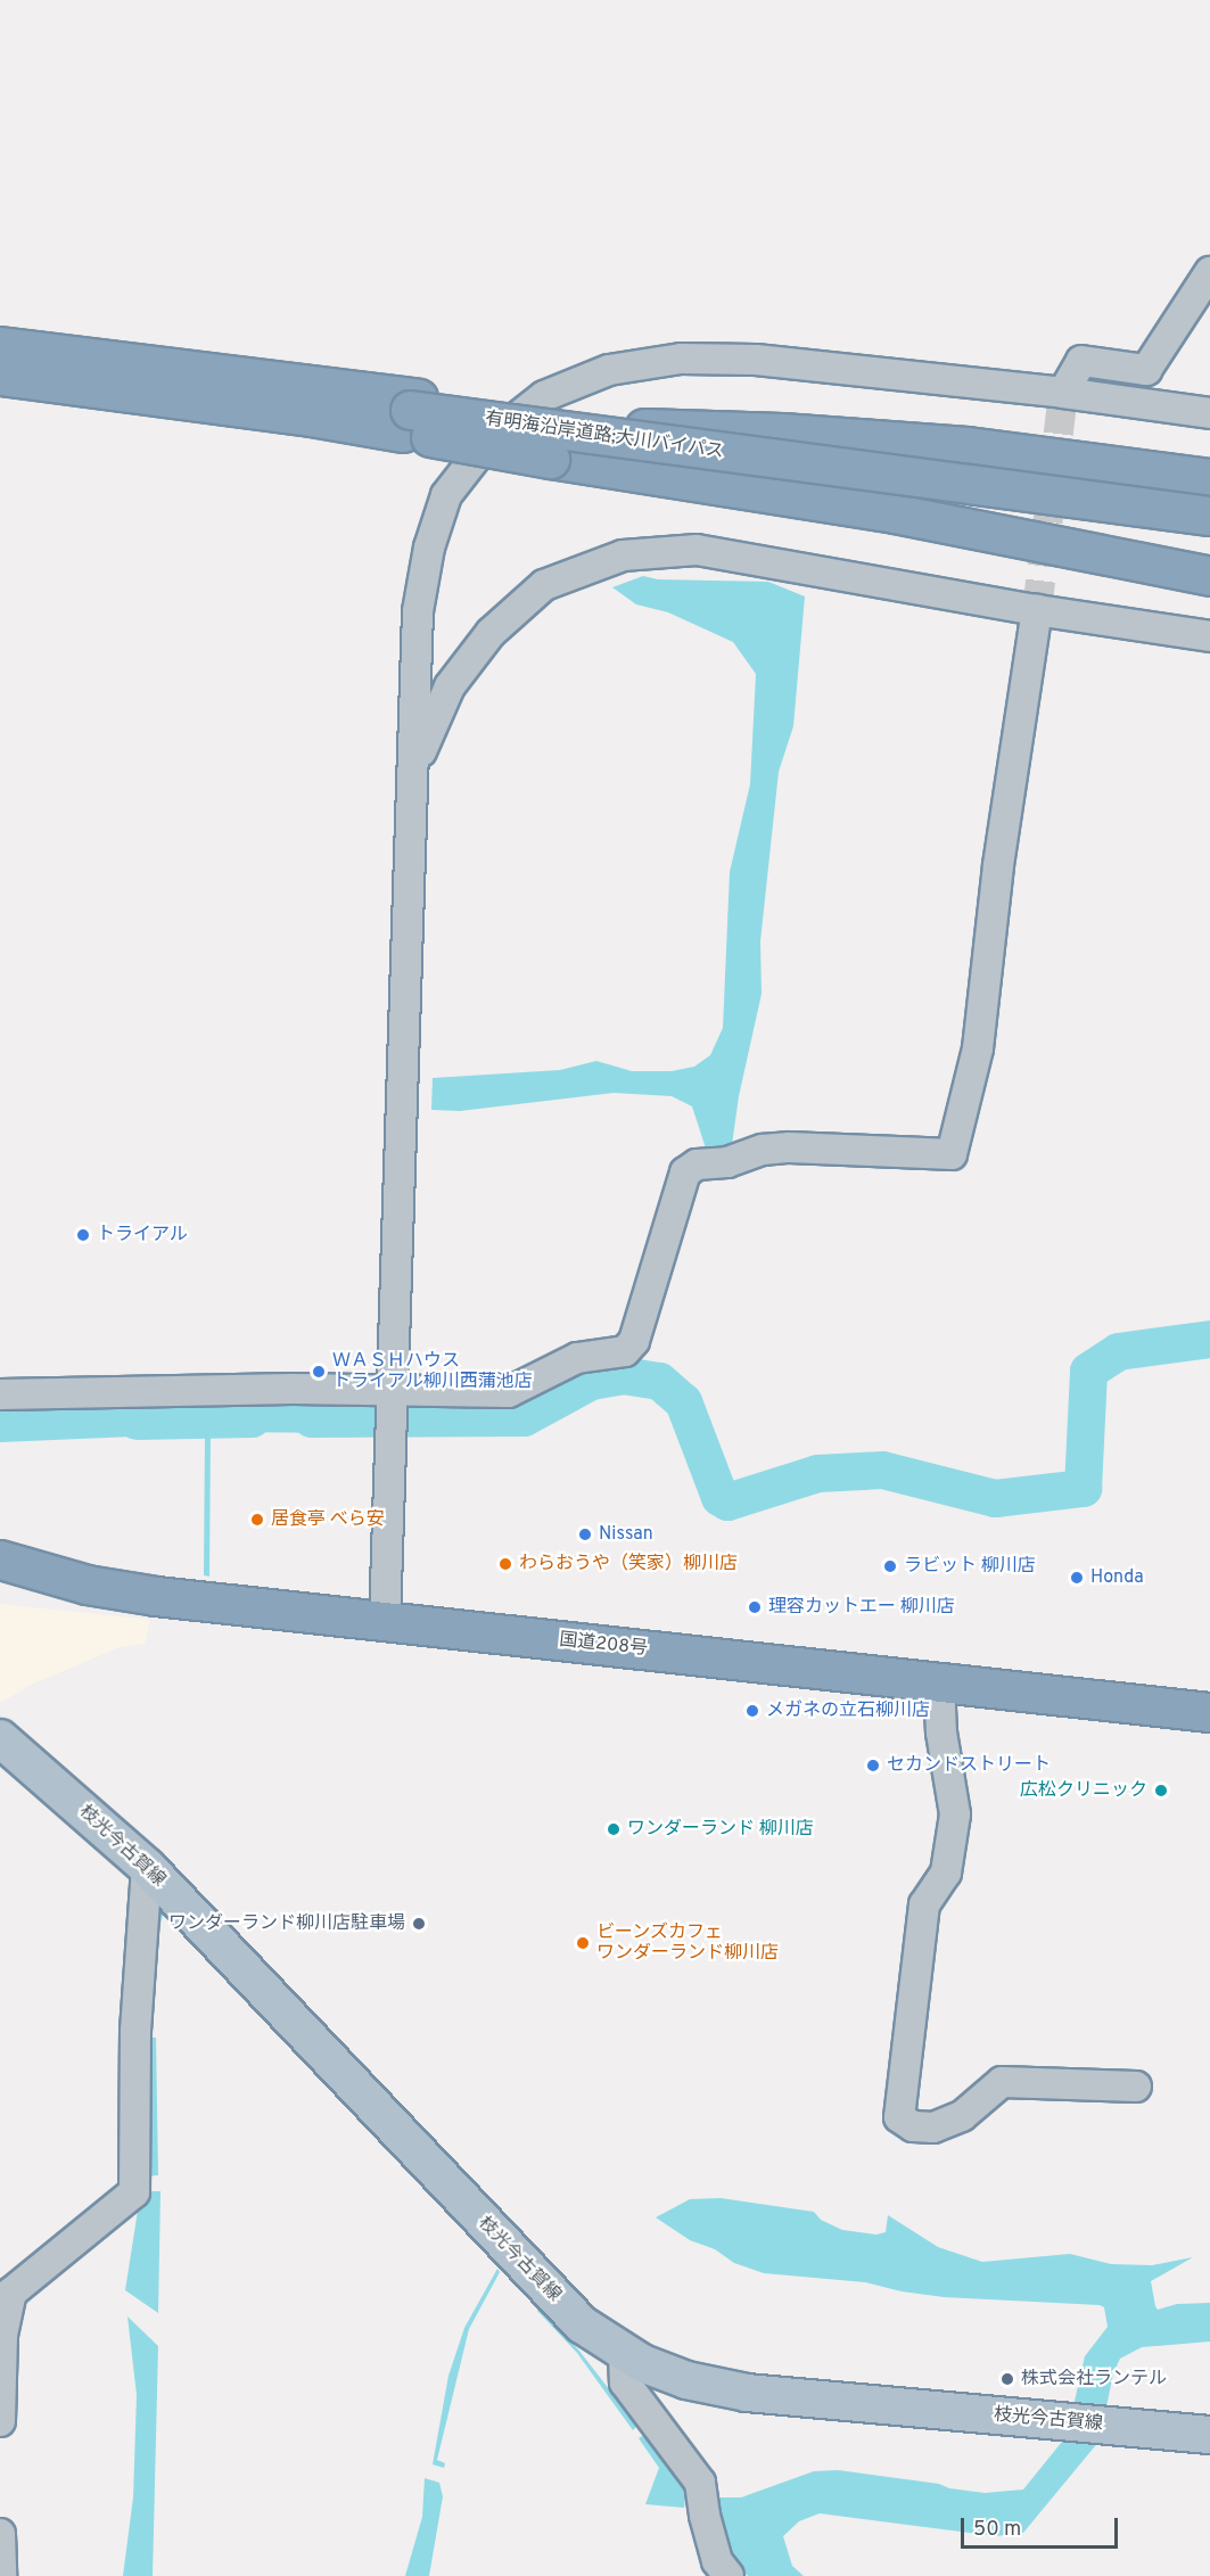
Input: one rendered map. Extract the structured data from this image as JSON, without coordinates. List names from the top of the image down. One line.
{"streets":{"highway":["有明海沿岸道路;大川バイパス","国道208号"],"main road":["枝光今古賀線"]},"places":["トライアル","ＷＡＳＨハウス トライアル柳川西蒲池店","居食亭 べら安","Nissan","わらおうや（笑家）柳川店","ラビット 柳川店","Honda","理容カットエー 柳川店","メガネの立石柳川店","セカンドストリート","広松クリニック","ワンダーランド 柳川店","ワンダーランド柳川店駐車場","ビーンズカフェ ワンダーランド柳川店","株式会社ランテル"],"scale_bar":"50 m"}
